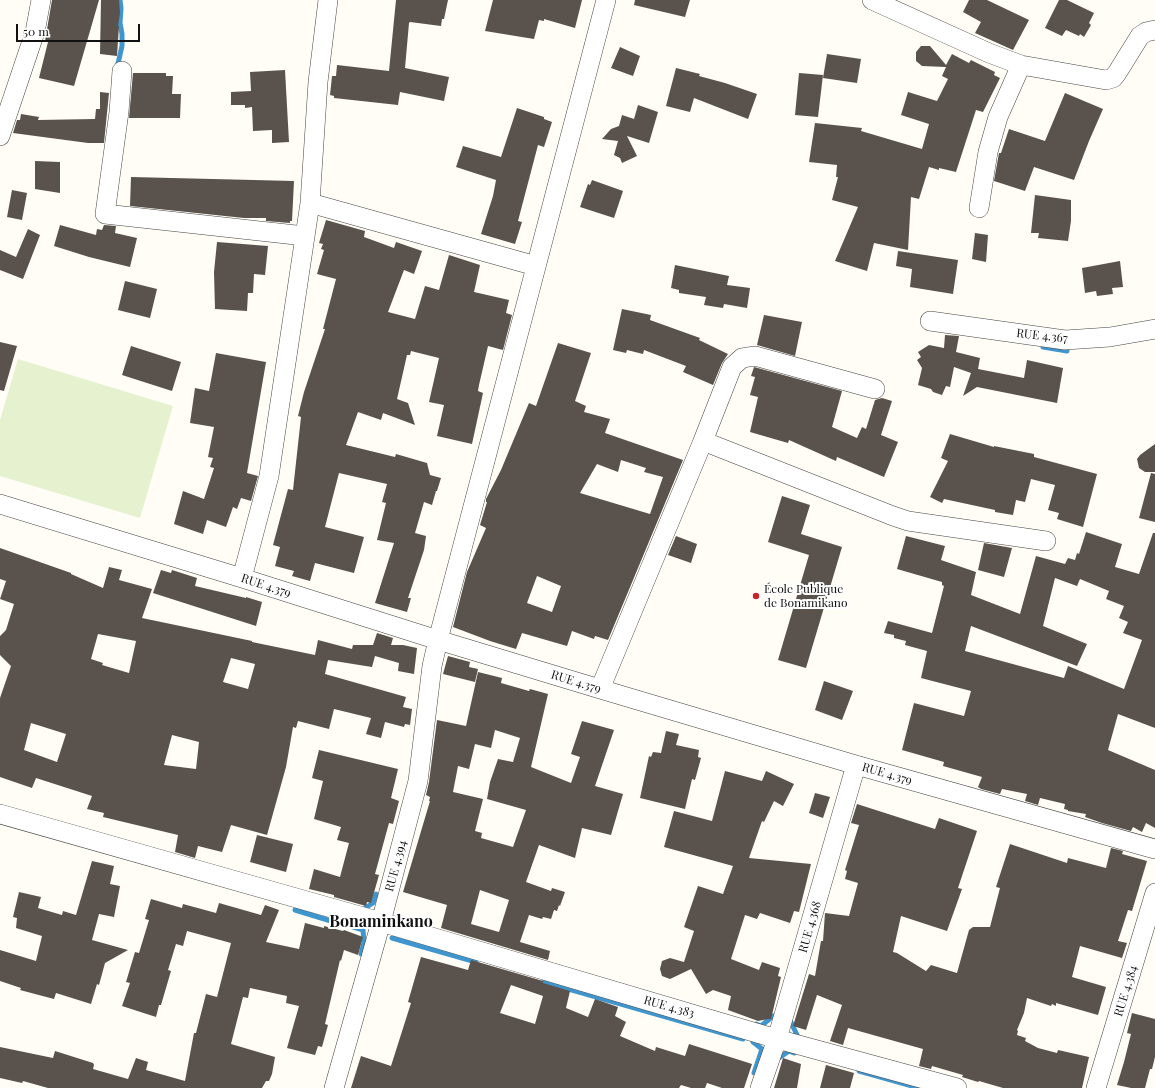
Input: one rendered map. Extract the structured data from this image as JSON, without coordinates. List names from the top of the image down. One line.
{"streets":{"street":["RUE 4.367","RUE 4.379","RUE 4.394","RUE 4.368","RUE 4.384","RUE 4.383"]},"crossings":[["RUE 4.379","RUE 4.394"],["RUE 4.379","RUE 4.368"],["RUE 4.394","RUE 4.383"],["RUE 4.368","RUE 4.383"]],"districts":["Bonaminkano"],"places":["École Publique de Bonamikano"],"scale_bar":"50 m"}
